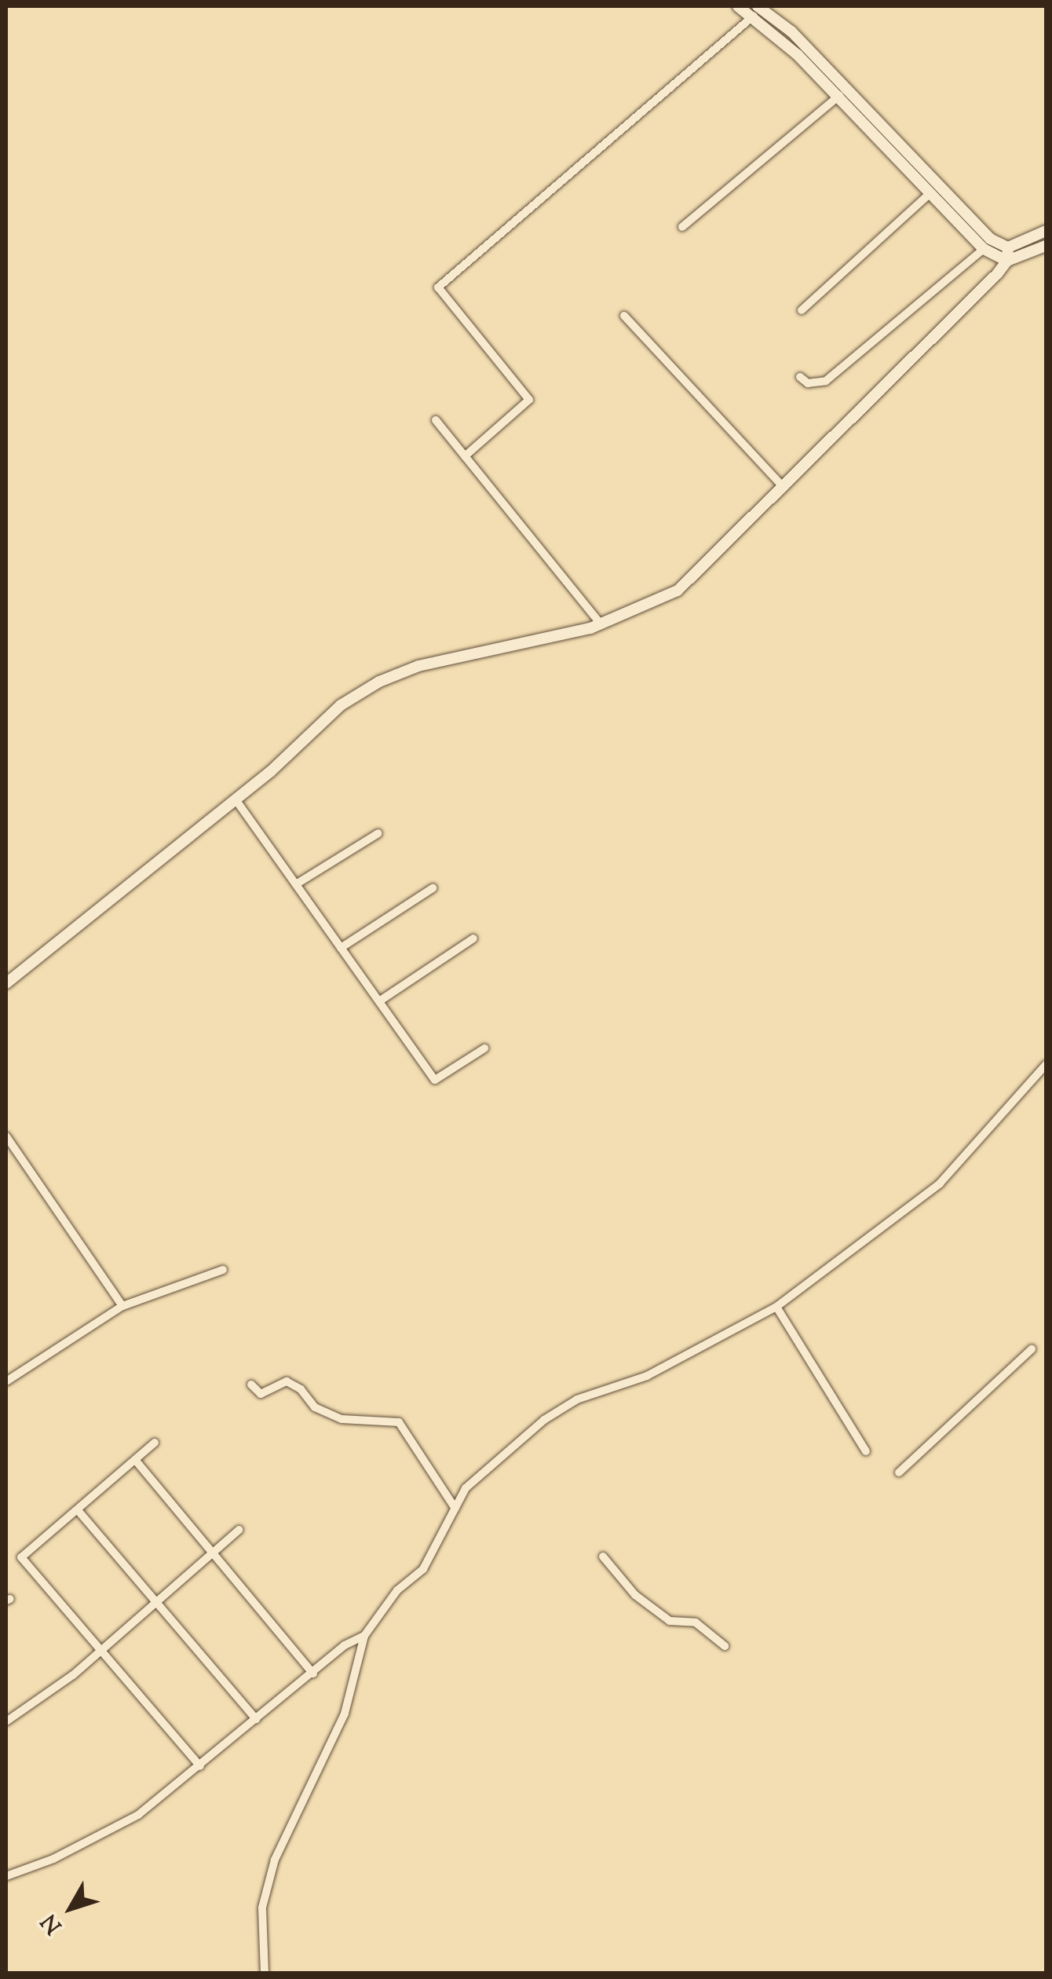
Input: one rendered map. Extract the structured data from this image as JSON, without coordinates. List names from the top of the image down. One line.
{"north":"bottom left"}
